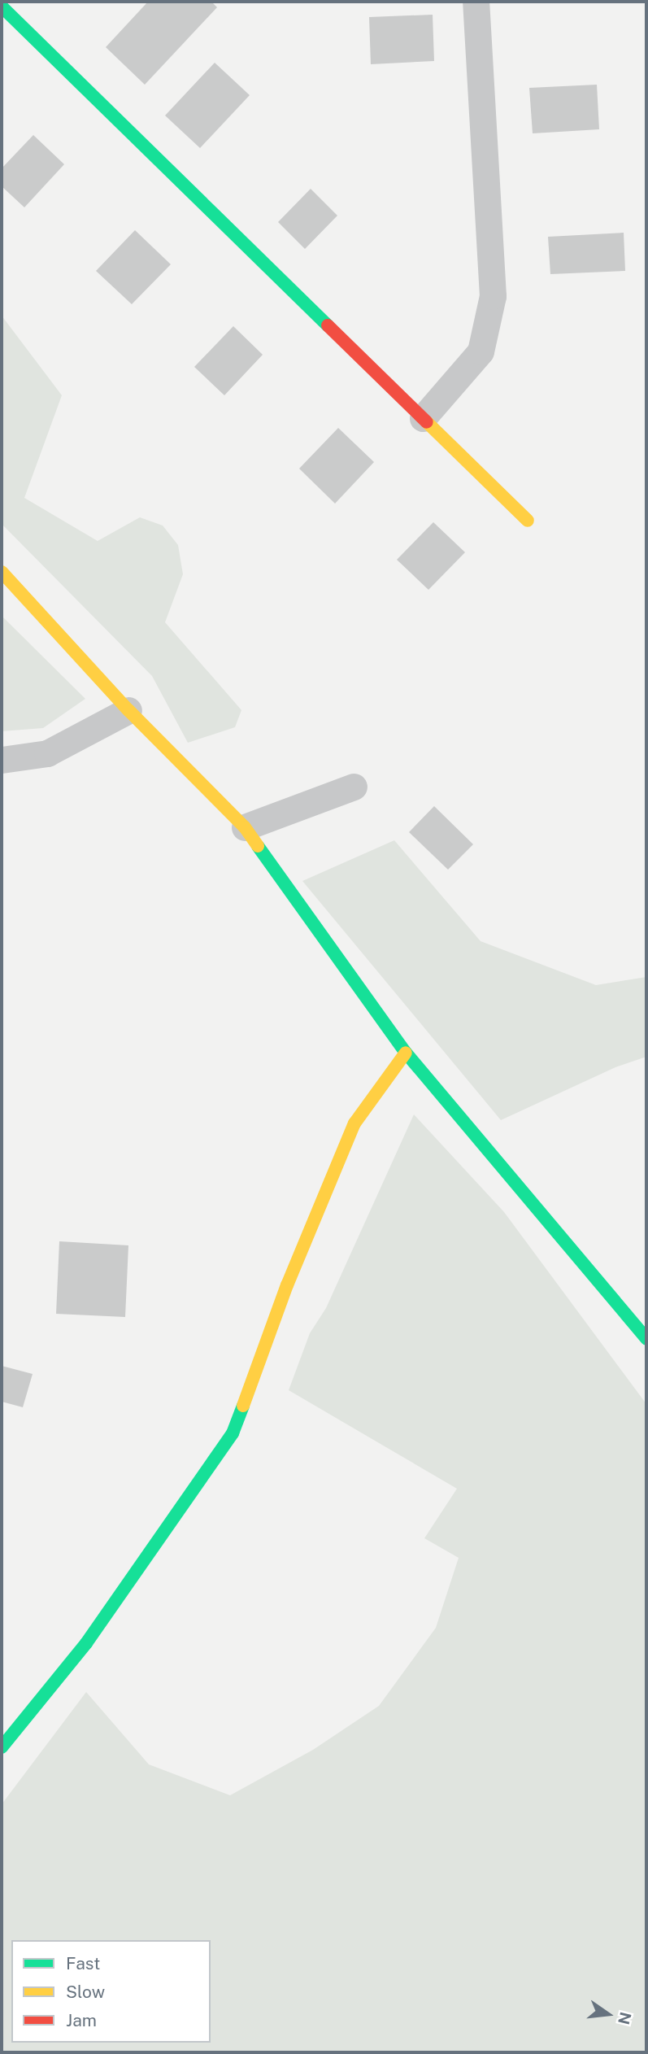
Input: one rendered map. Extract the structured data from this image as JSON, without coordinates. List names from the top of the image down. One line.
{"legend":["Fast","Slow","Jam"],"north":"right"}
